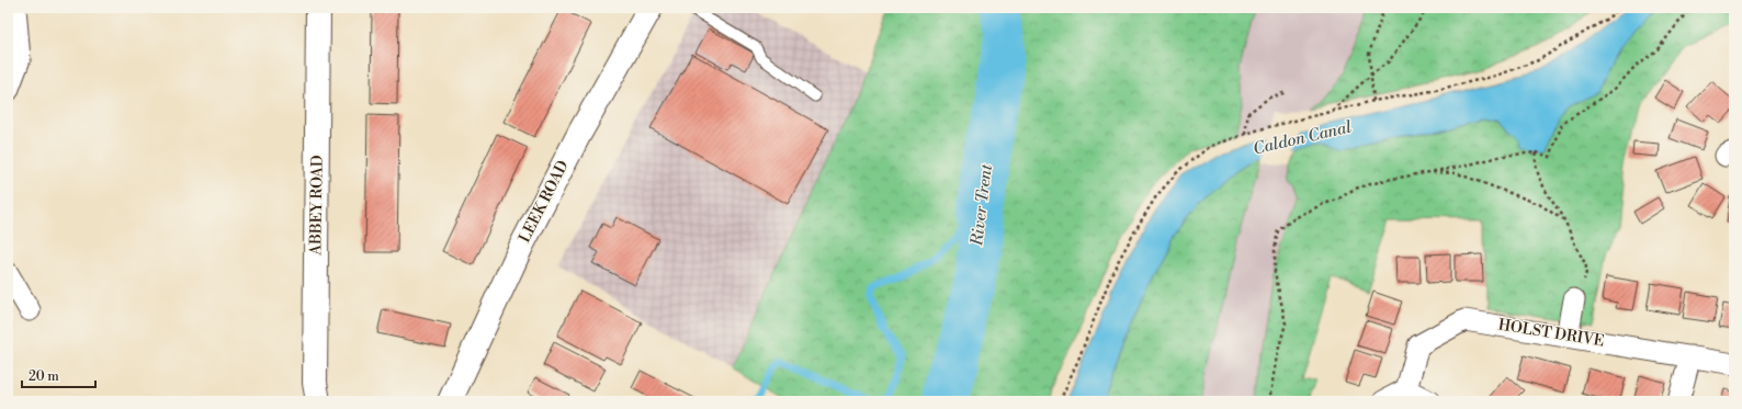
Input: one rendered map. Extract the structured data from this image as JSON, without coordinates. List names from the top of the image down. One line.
{"streets":{"main road":["LEEK ROAD","ABBEY ROAD"],"street":["HOLST DRIVE"]},"water":["Caldon Canal","River Trent"],"scale_bar":"20 m"}
